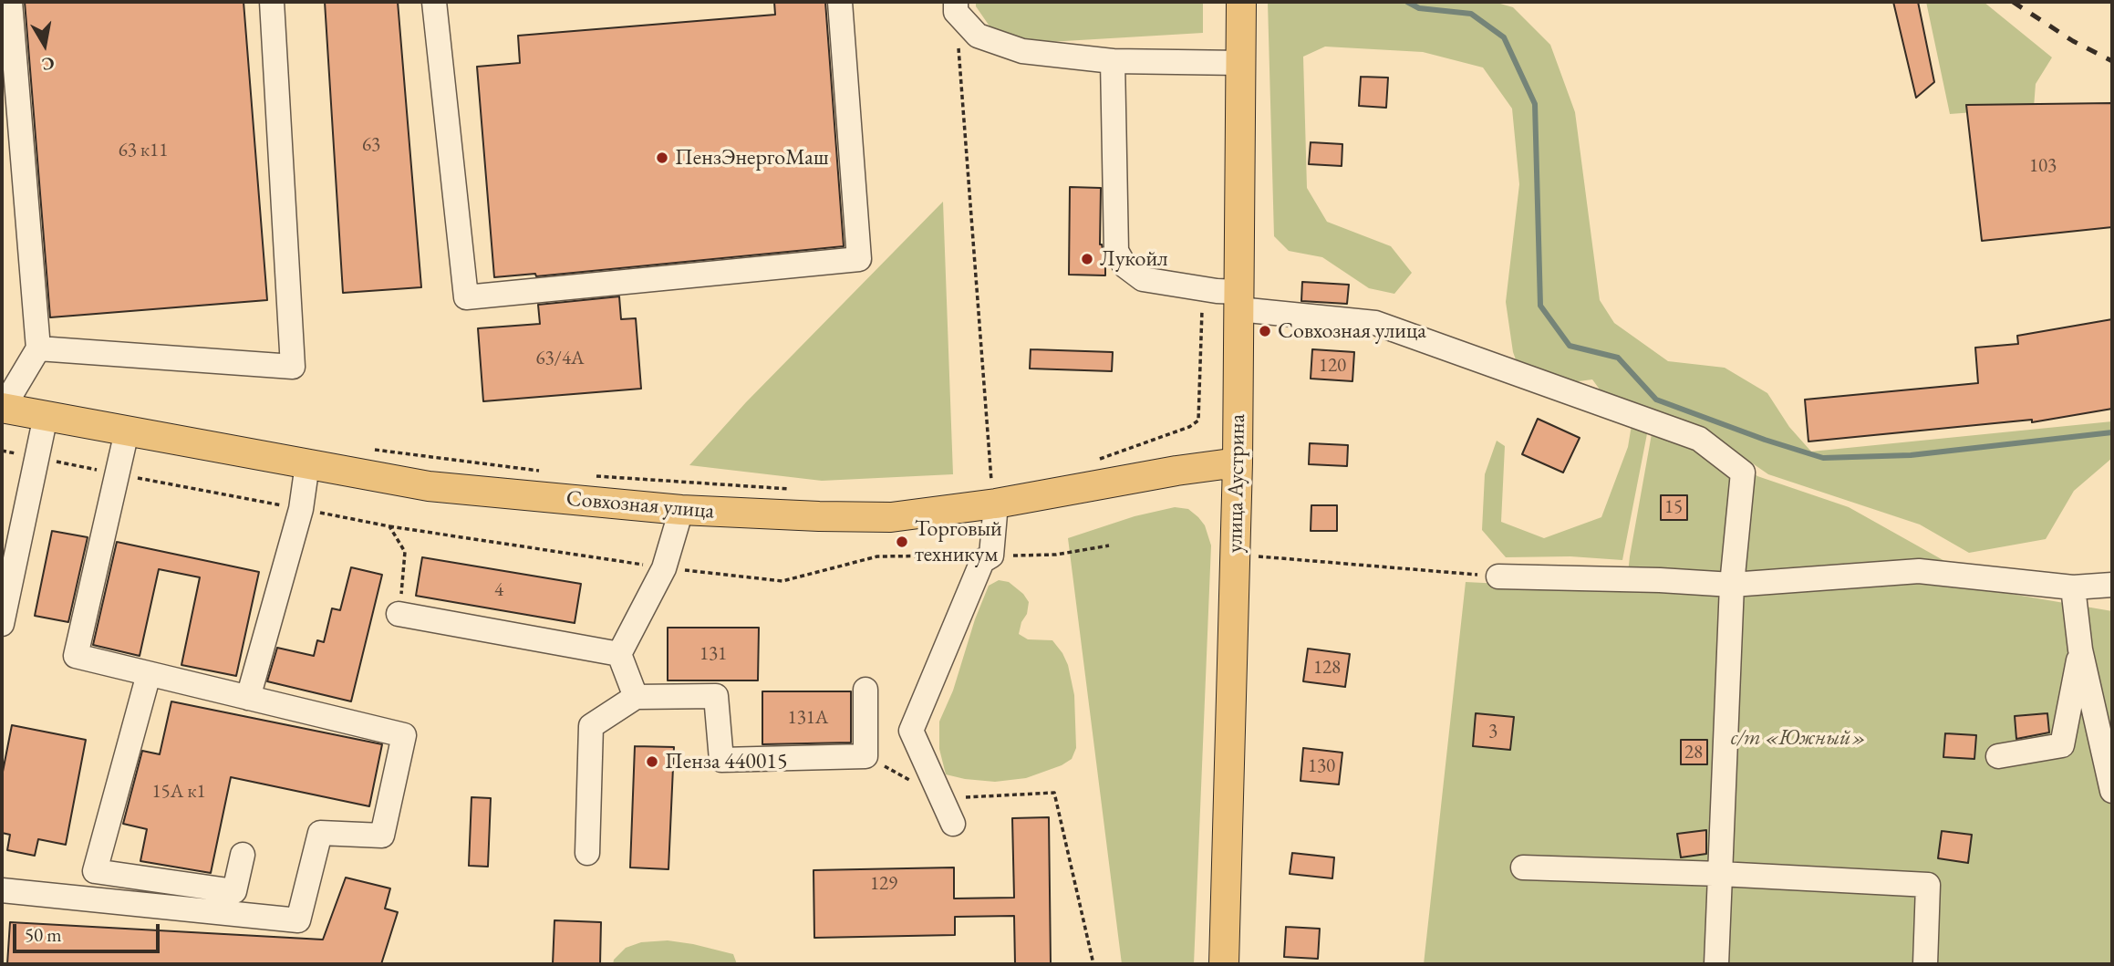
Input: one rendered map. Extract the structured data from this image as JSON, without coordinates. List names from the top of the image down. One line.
{"streets":{"main road":["улица Аустрина","Совхозная улица"]},"crossings":[["улица Аустрина","Совхозная улица"]],"parks":["с/т «Южный»"],"places":["ПензЭнергоМаш","Лукойл","Совхозная улица","Торговый техникум","Пенза 440015"],"house_numbers":["63","63 к11","103","63/4А","120","15","4","131","128","131А","3","28","130","15А к1","129"],"scale_bar":"50 m","north":"bottom"}
